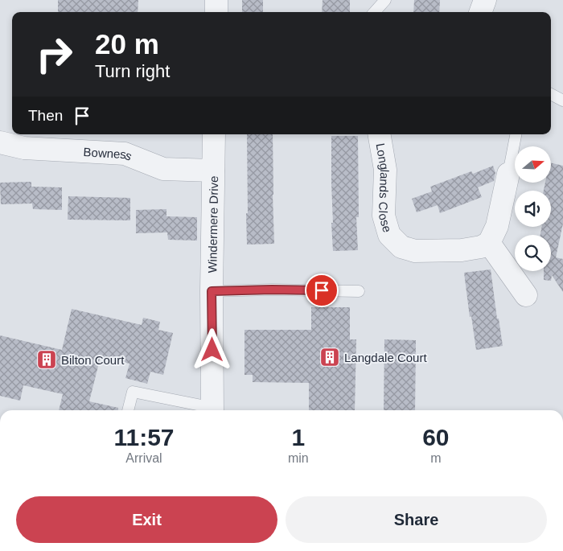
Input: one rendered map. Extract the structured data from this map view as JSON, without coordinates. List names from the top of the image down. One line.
{"streets":{"street":["Bowness","Longlands Close","Windermere Drive"]},"crossings":[["Bowness","Windermere Drive"]],"places":{"building":["Langdale Court","Bilton Court"]},"north":"right","page":{"turn":["20 m","Turn right"],"then":"Then","eta":["11:57","Arrival","1","min","60","m"],"buttons":["Exit","Share"]}}
